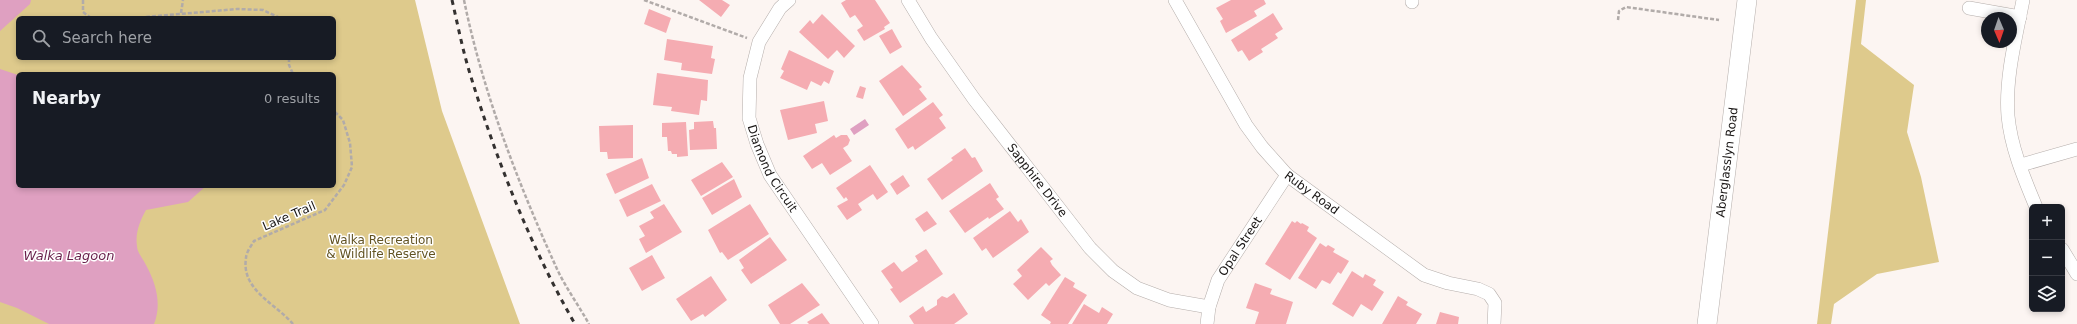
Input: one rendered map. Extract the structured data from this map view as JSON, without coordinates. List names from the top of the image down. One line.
{"streets":{"main road":["Aberglasslyn Road"],"street":["Diamond Circuit","Sapphire Drive","Ruby Road","Opal Street"],"path":["Lake Trail"]},"crossings":[["Sapphire Drive","Opal Street"],["Ruby Road","Opal Street"]],"water":["Walka Lagoon"],"parks":["Walka Recreation & Wildlife Reserve"],"north":"bottom","page":{"search":"Search here","heading":["Nearby","0 results"],"map_buttons":["+","−"]}}
